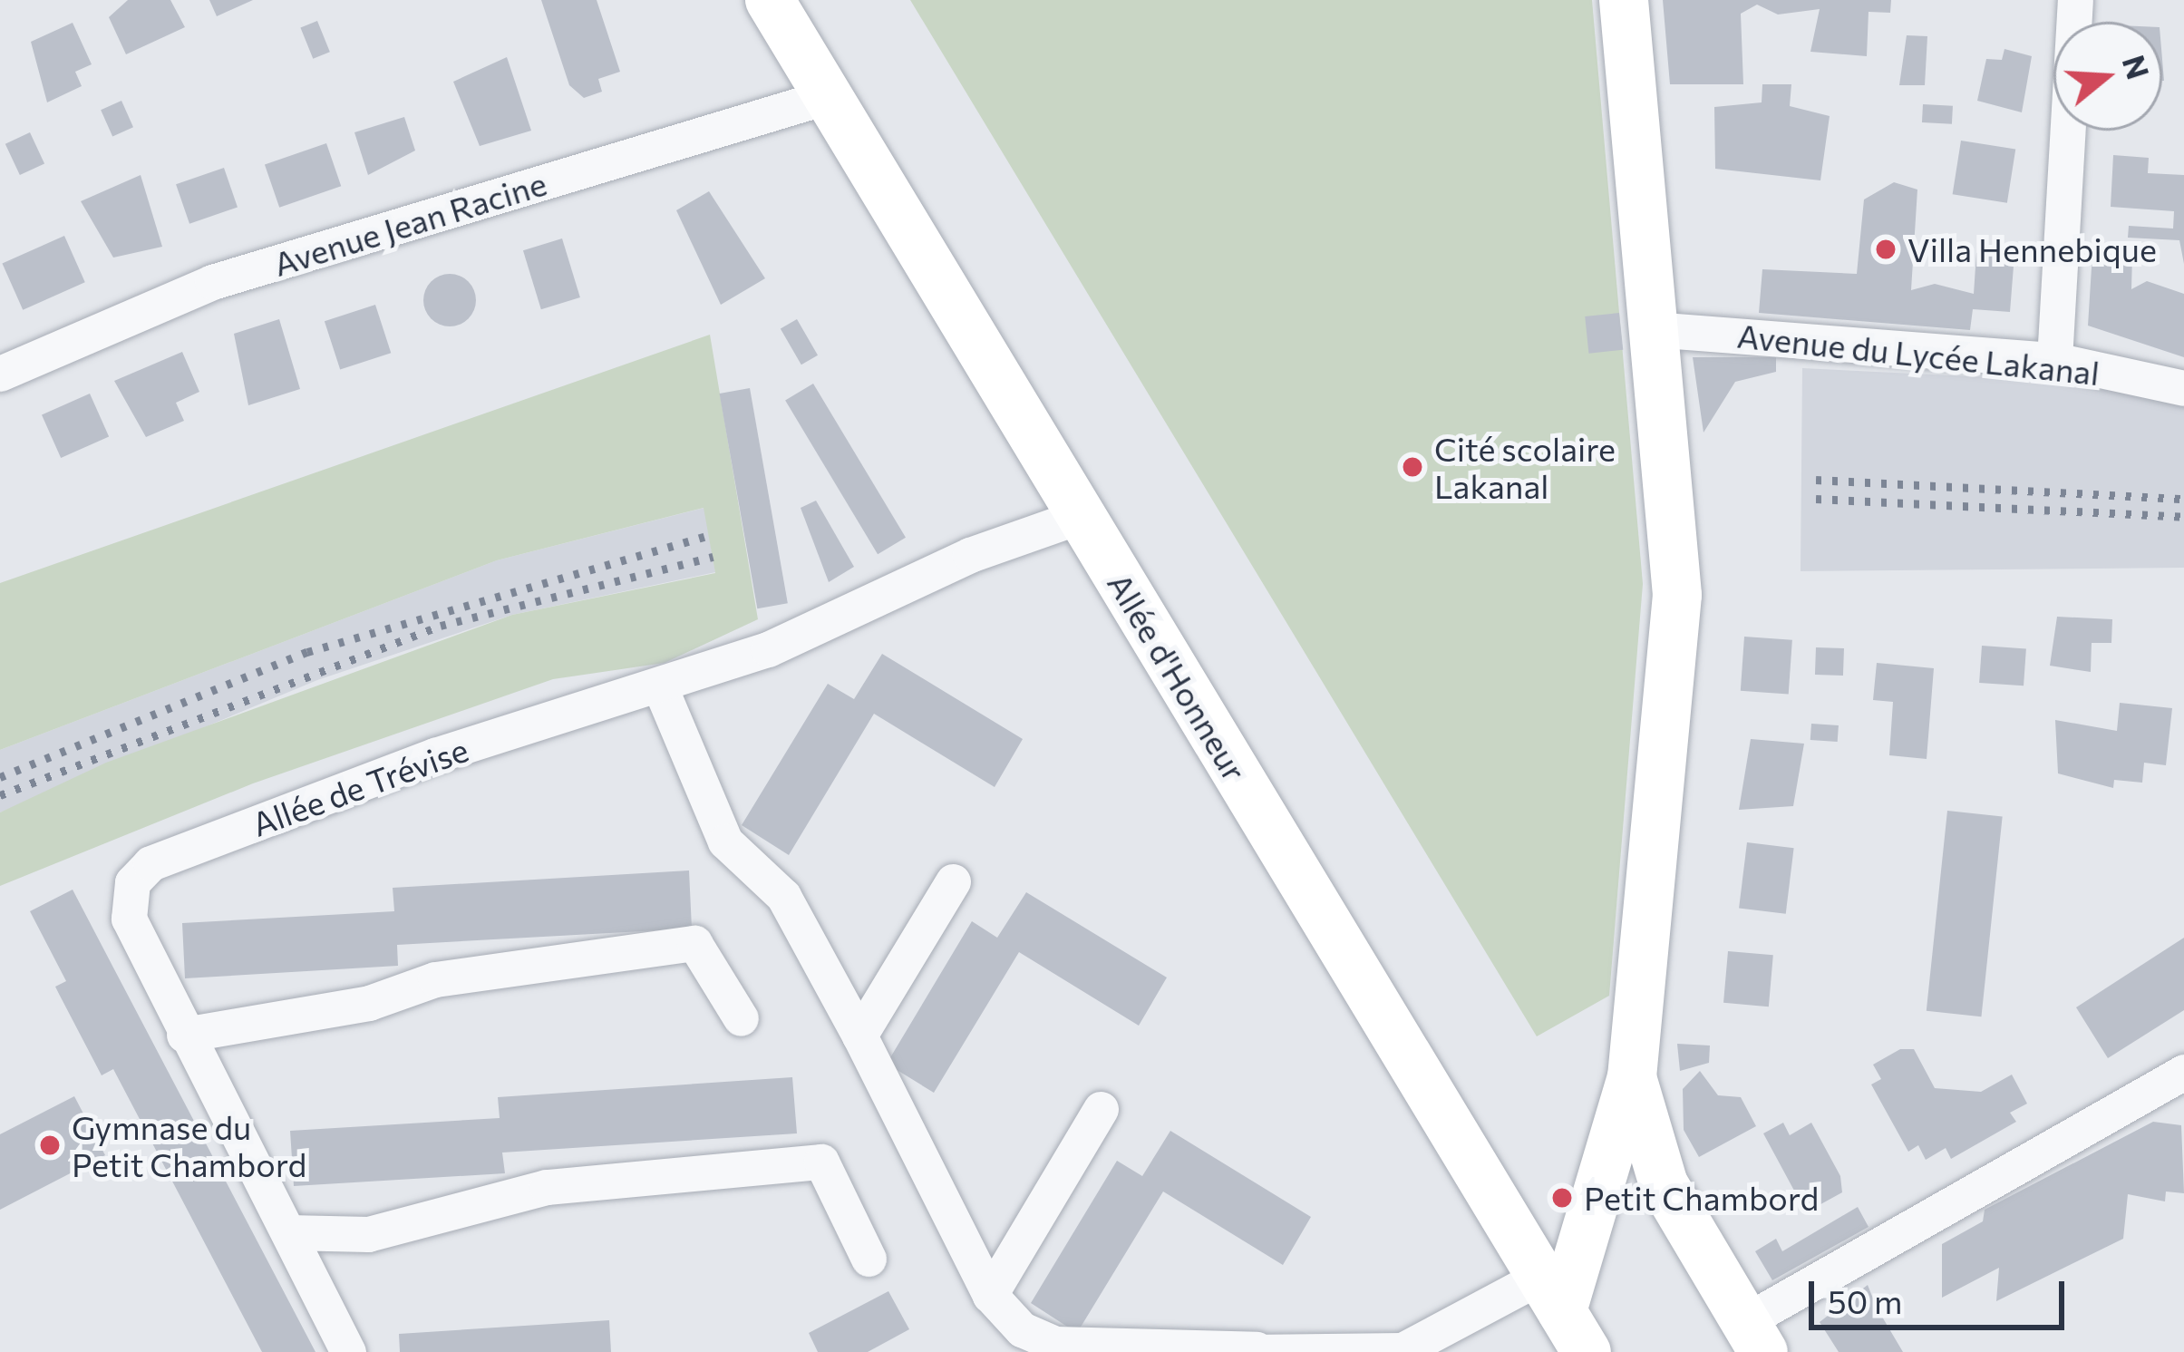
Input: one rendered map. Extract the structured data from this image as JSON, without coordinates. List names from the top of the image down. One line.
{"streets":{"main road":["Allée d'Honneur"],"street":["Avenue Jean Racine","Avenue du Lycée Lakanal","Allée de Trévise"]},"crossings":[["Avenue Jean Racine","Allée d'Honneur"],["Allée d'Honneur","Allée de Trévise"]],"places":["Villa Hennebique","Cité scolaire Lakanal","Gymnase du Petit Chambord","Petit Chambord"],"scale_bar":"50 m","north":"right"}
